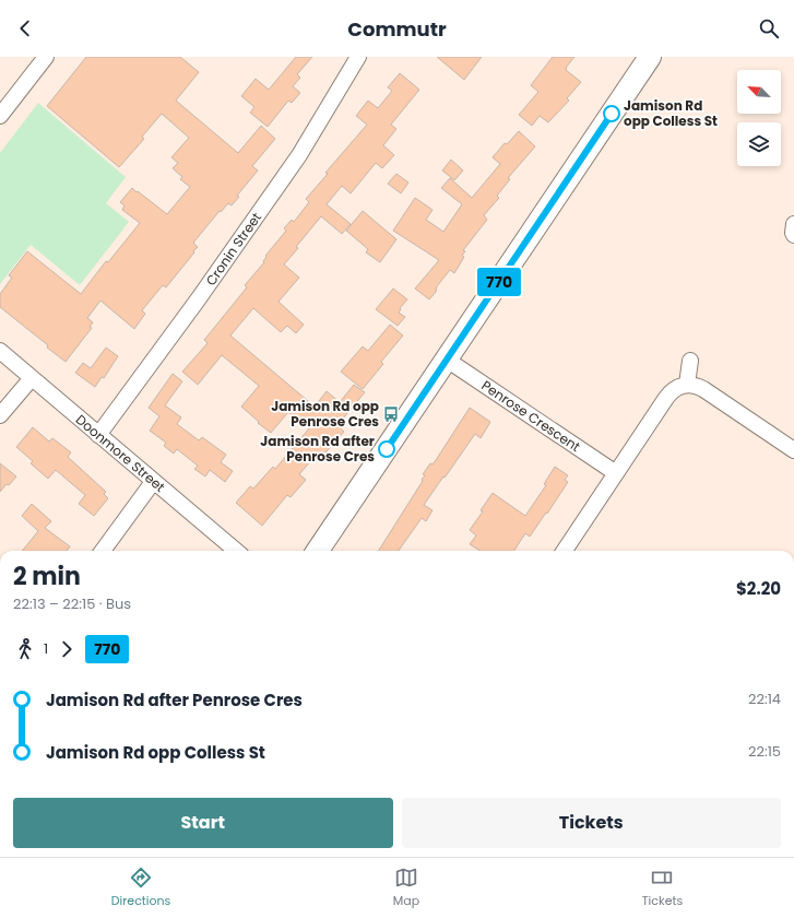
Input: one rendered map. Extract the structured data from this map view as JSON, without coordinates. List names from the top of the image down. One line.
{"streets":{"street":["Cronin Street","Penrose Crescent","Doonmore Street"]},"crossings":[["Cronin Street","Doonmore Street"]],"places":{"other":["Jamison Rd opp Colless St","Jamison Rd after Penrose Cres"],"bus stop":["Jamison Rd opp Penrose Cres"]},"lines":["bus line 770"],"north":"top left","page":{"header":"Commutr","on_map":"770","heading":["2 min","22:13 – 22:15 · Bus","$2.20"],"legs":["1","770"],"list":[{"name":"Jamison Rd after Penrose Cres","value":"22:14"},{"name":"Jamison Rd opp Colless St","value":"22:15"}],"buttons":["Start","Tickets"],"tabs":["Directions","Map","Tickets"]}}
